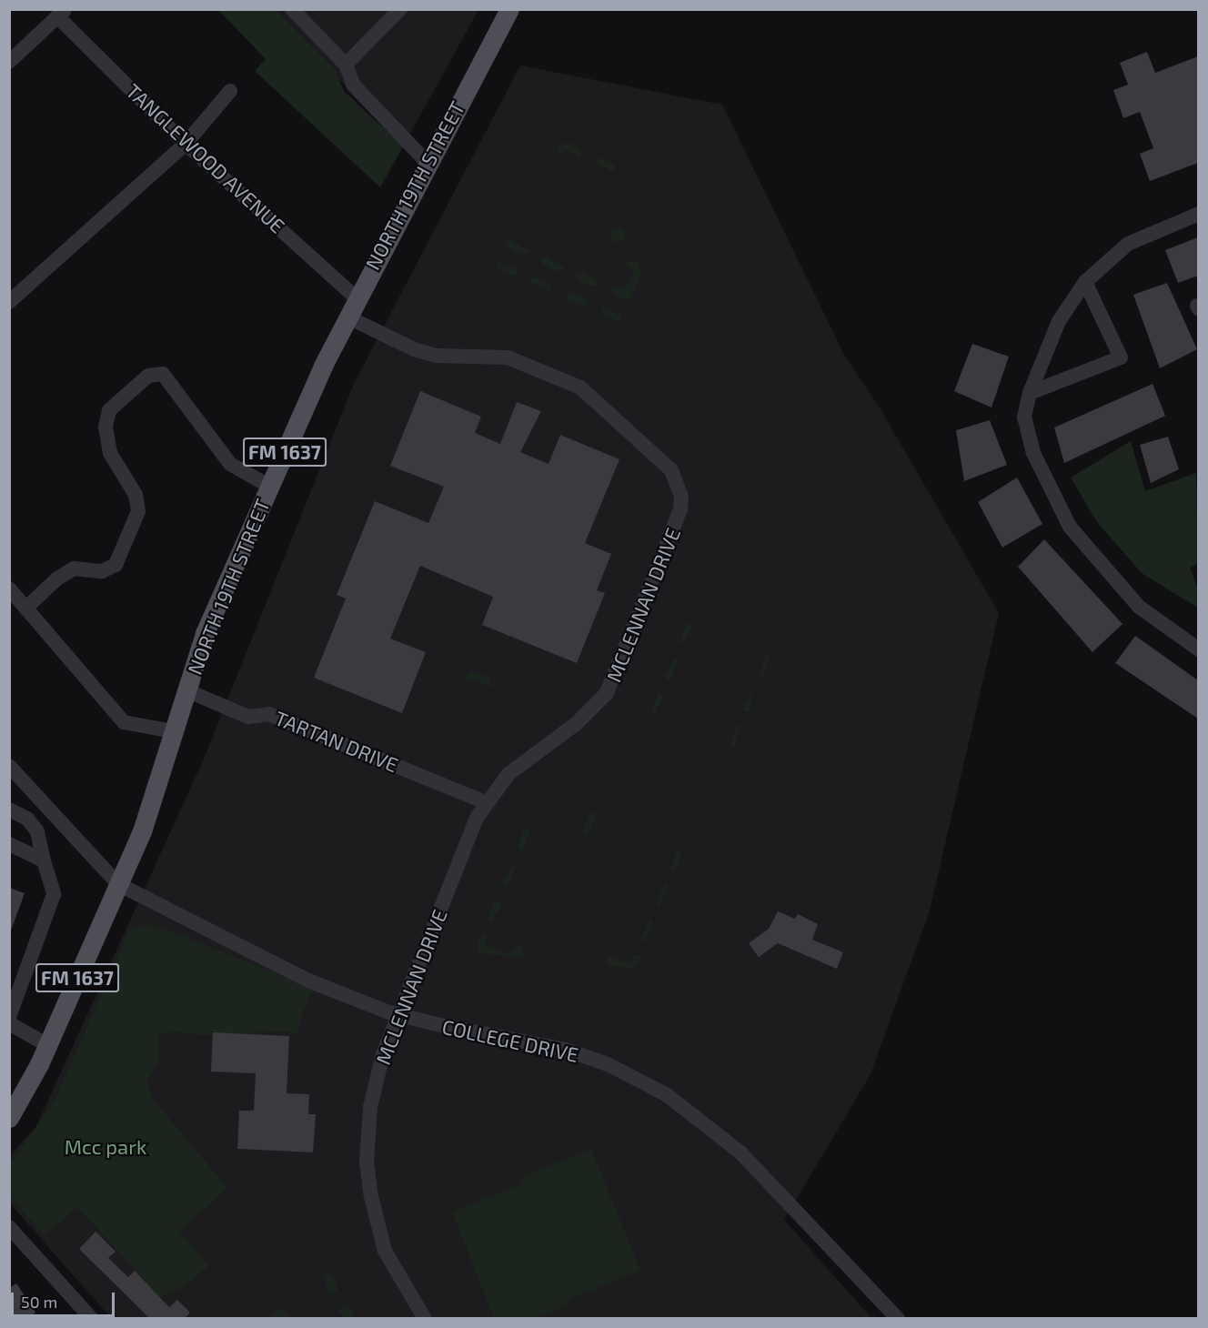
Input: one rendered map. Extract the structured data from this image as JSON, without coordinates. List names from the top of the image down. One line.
{"streets":{"main road":["NORTH 19TH STREET","FM 1637"],"street":["TANGLEWOOD AVENUE","MCLENNAN DRIVE","TARTAN DRIVE","COLLEGE DRIVE"]},"crossings":[["TANGLEWOOD AVENUE","NORTH 19TH STREET"],["NORTH 19TH STREET","MCLENNAN DRIVE"],["NORTH 19TH STREET","TARTAN DRIVE"],["NORTH 19TH STREET","COLLEGE DRIVE"],["MCLENNAN DRIVE","TARTAN DRIVE"],["MCLENNAN DRIVE","COLLEGE DRIVE"]],"parks":["Mcc park"],"scale_bar":"50 m"}
